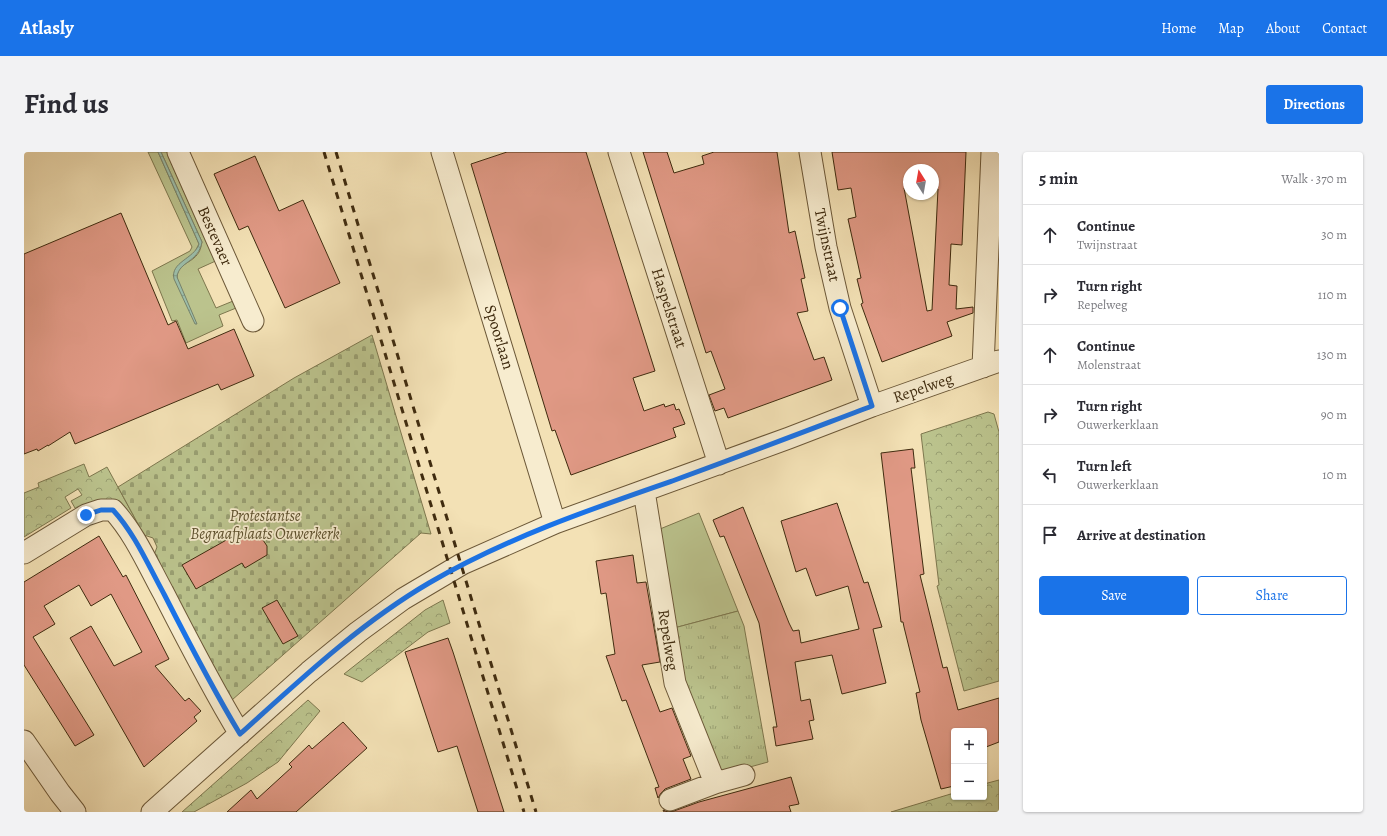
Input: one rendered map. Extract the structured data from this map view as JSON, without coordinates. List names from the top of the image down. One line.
{"streets":{"street":["Bestevaer","Twijnstraat","Haspelstraat","Spoorlaan","Repelweg"]},"crossings":[["Twijnstraat","Repelweg"],["Haspelstraat","Repelweg"],["Spoorlaan","Repelweg"]],"parks":["Protestantse Begraafplaats Ouwerkerk"],"north":"top","page":{"header":"Atlasly","nav":["Home","Map","About","Contact"],"title":"Find us","buttons":["Directions",["Save","Share"]],"heading":["5 min","Walk · 370 m"],"list":[["Continue","Twijnstraat","30 m"],["Turn right","Repelweg","110 m"],["Continue","Molenstraat","130 m"],["Turn right","Ouwerkerklaan","90 m"],["Turn left","Ouwerkerklaan","10 m"],"Arrive at destination"],"map_buttons":["+","−"]}}
